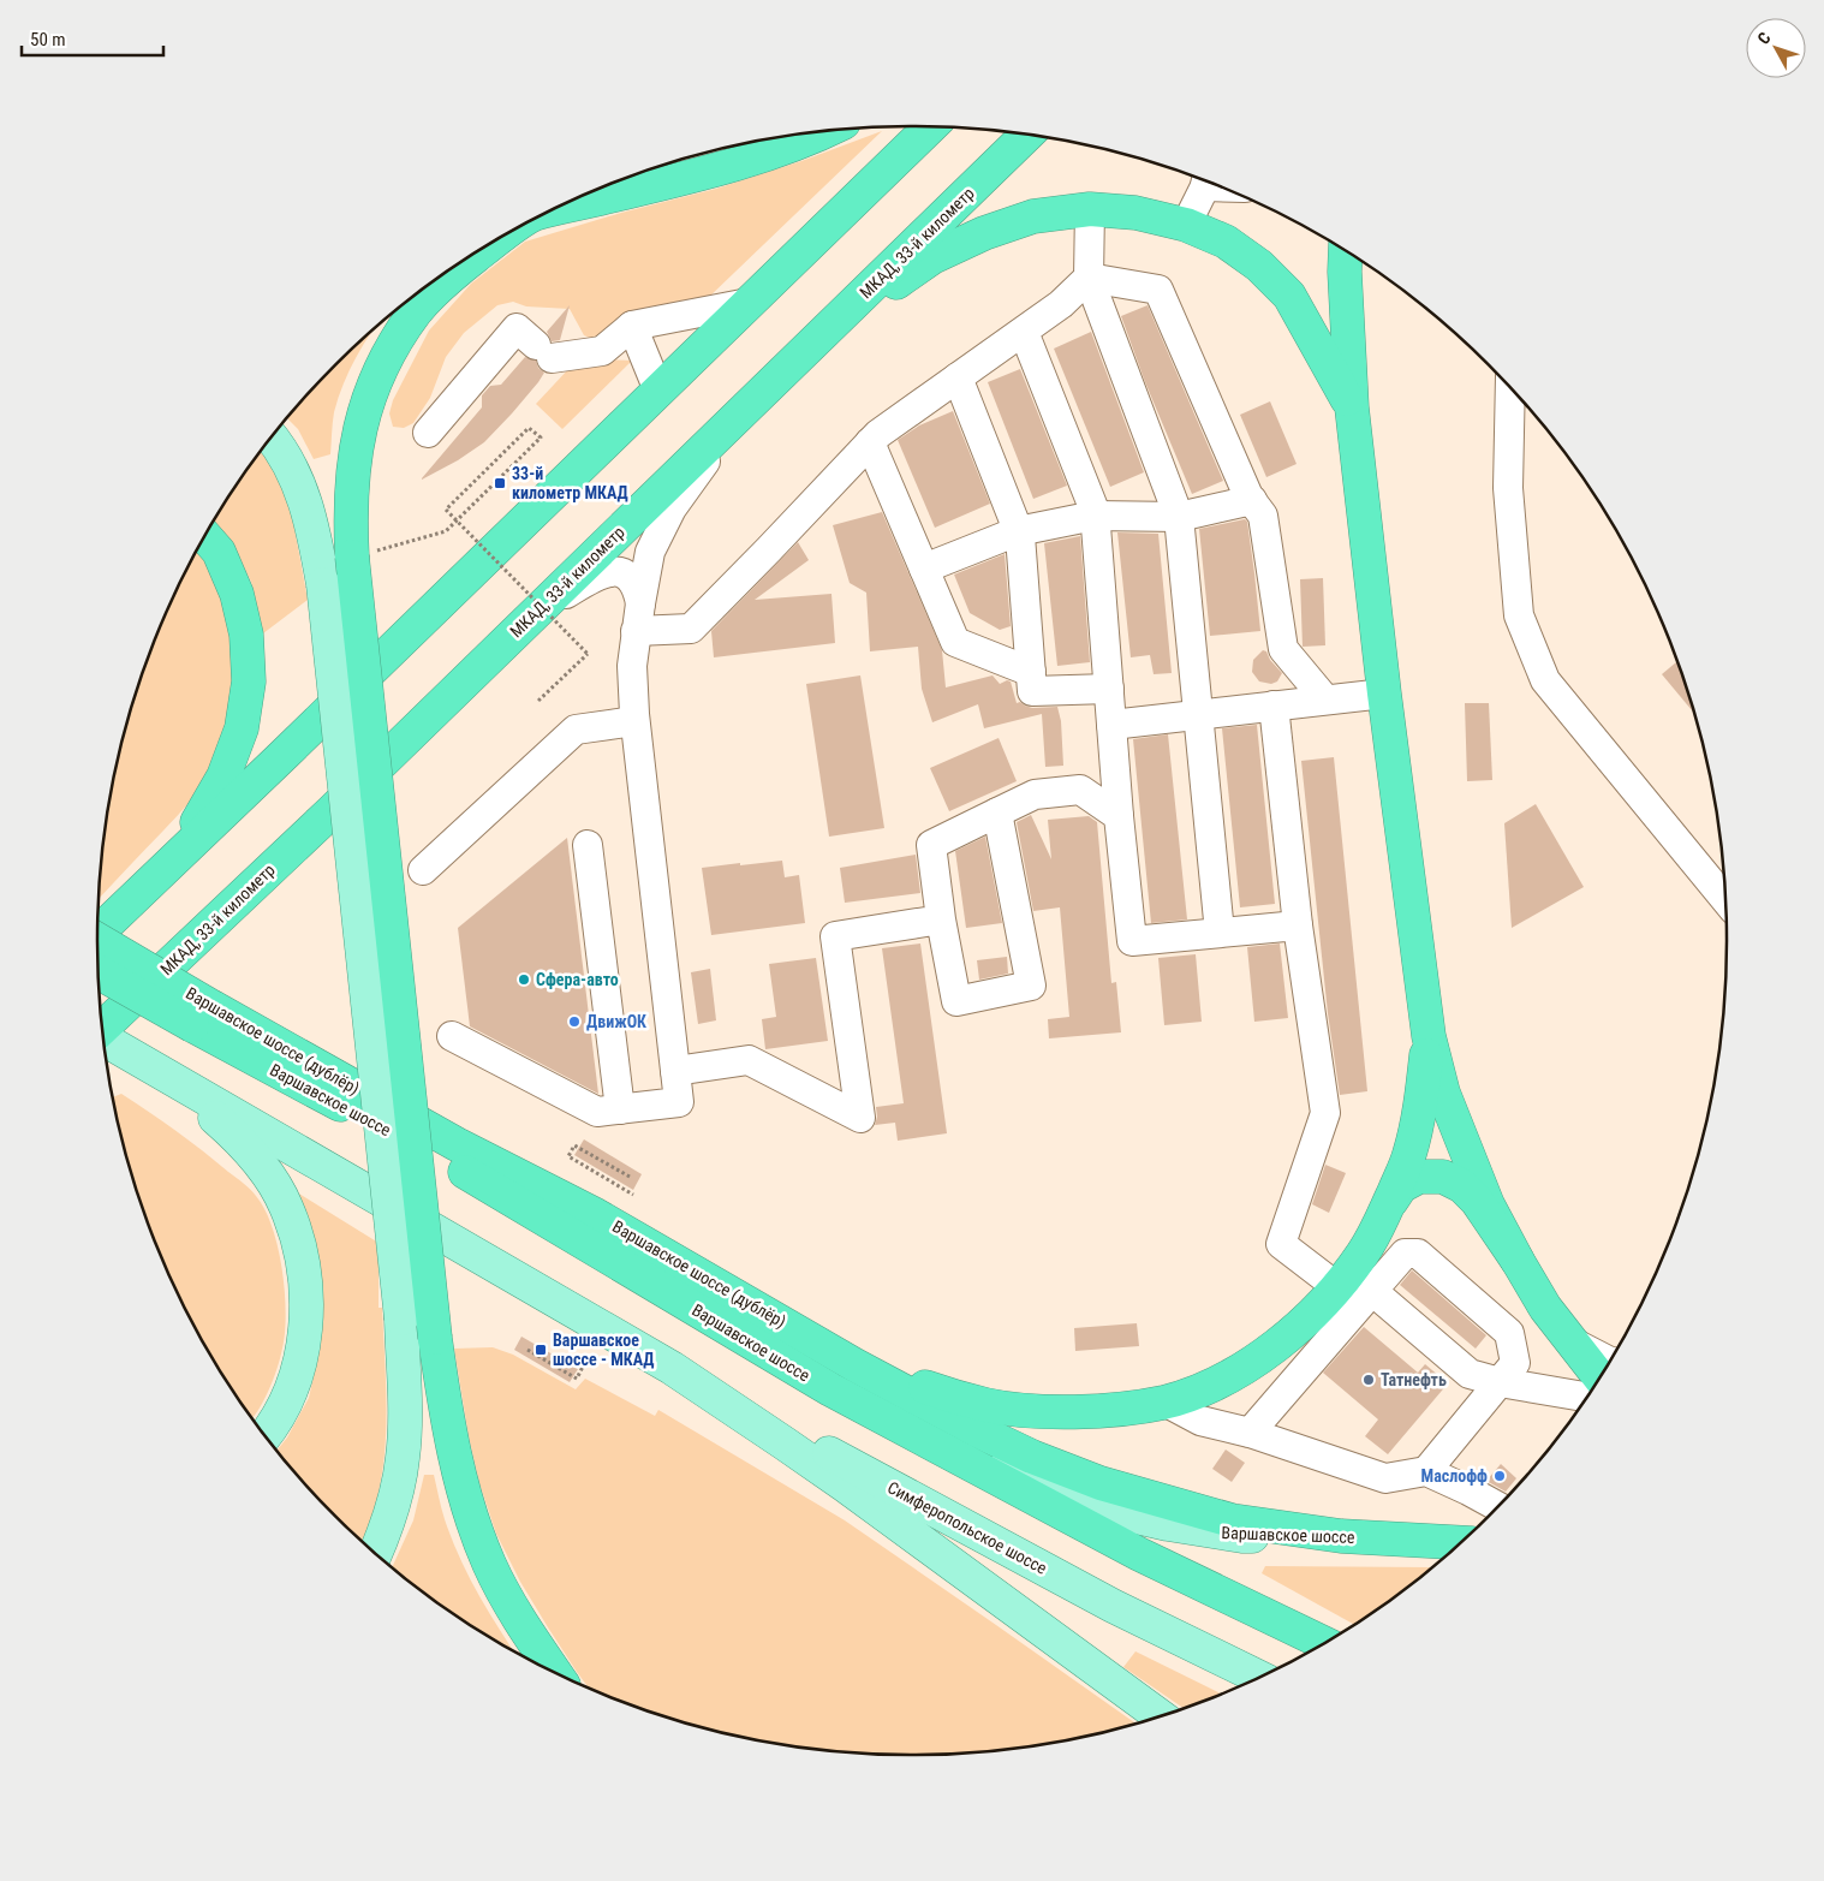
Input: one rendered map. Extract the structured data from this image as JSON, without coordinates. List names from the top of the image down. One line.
{"streets":{"highway":["МКАД, 33-й километр","Варшавское шоссе (дублёр)","Варшавское шоссе"],"main road":["Симферопольское шоссе"]},"crossings":[["Варшавское шоссе (дублёр)","Варшавское шоссе"]],"places":{"transit":["33-й километр МКАД","Варшавское шоссе - МКАД"],"other":["Сфера-авто","ДвижОК","Татнефть","Маслофф"]},"scale_bar":"50 m","north":"top left"}
